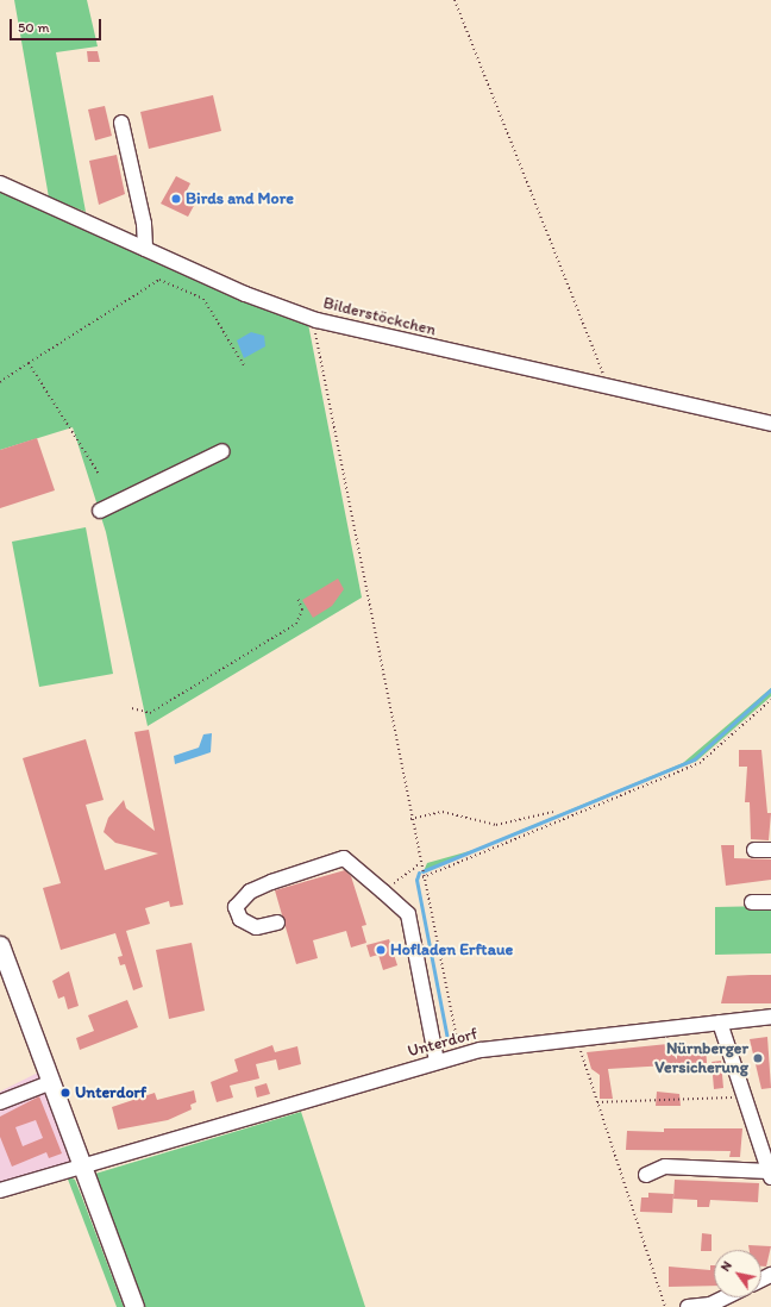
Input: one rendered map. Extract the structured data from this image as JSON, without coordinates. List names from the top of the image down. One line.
{"streets":{"street":["Bilderstöckchen","Unterdorf"]},"places":["Birds and More","Hofladen Erftaue","Nürnberger Versicherung","Unterdorf"],"scale_bar":"50 m","north":"top left"}
